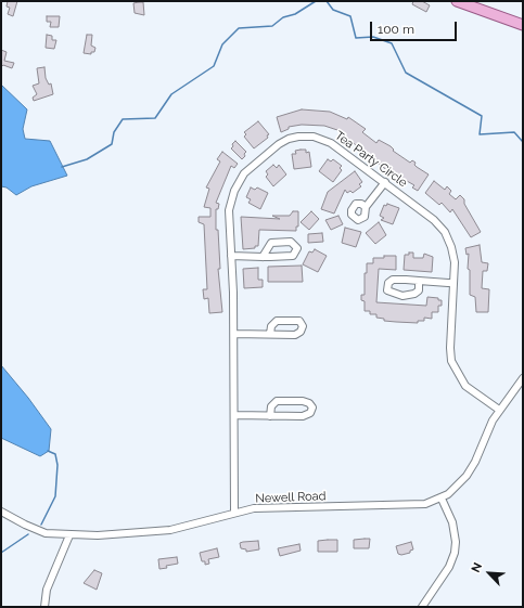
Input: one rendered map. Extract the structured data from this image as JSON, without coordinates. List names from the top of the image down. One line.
{"streets":{"street":["Tea Party Circle","Newell Road"]},"crossings":[["Tea Party Circle","Newell Road"]],"scale_bar":"100 m","north":"top left"}
